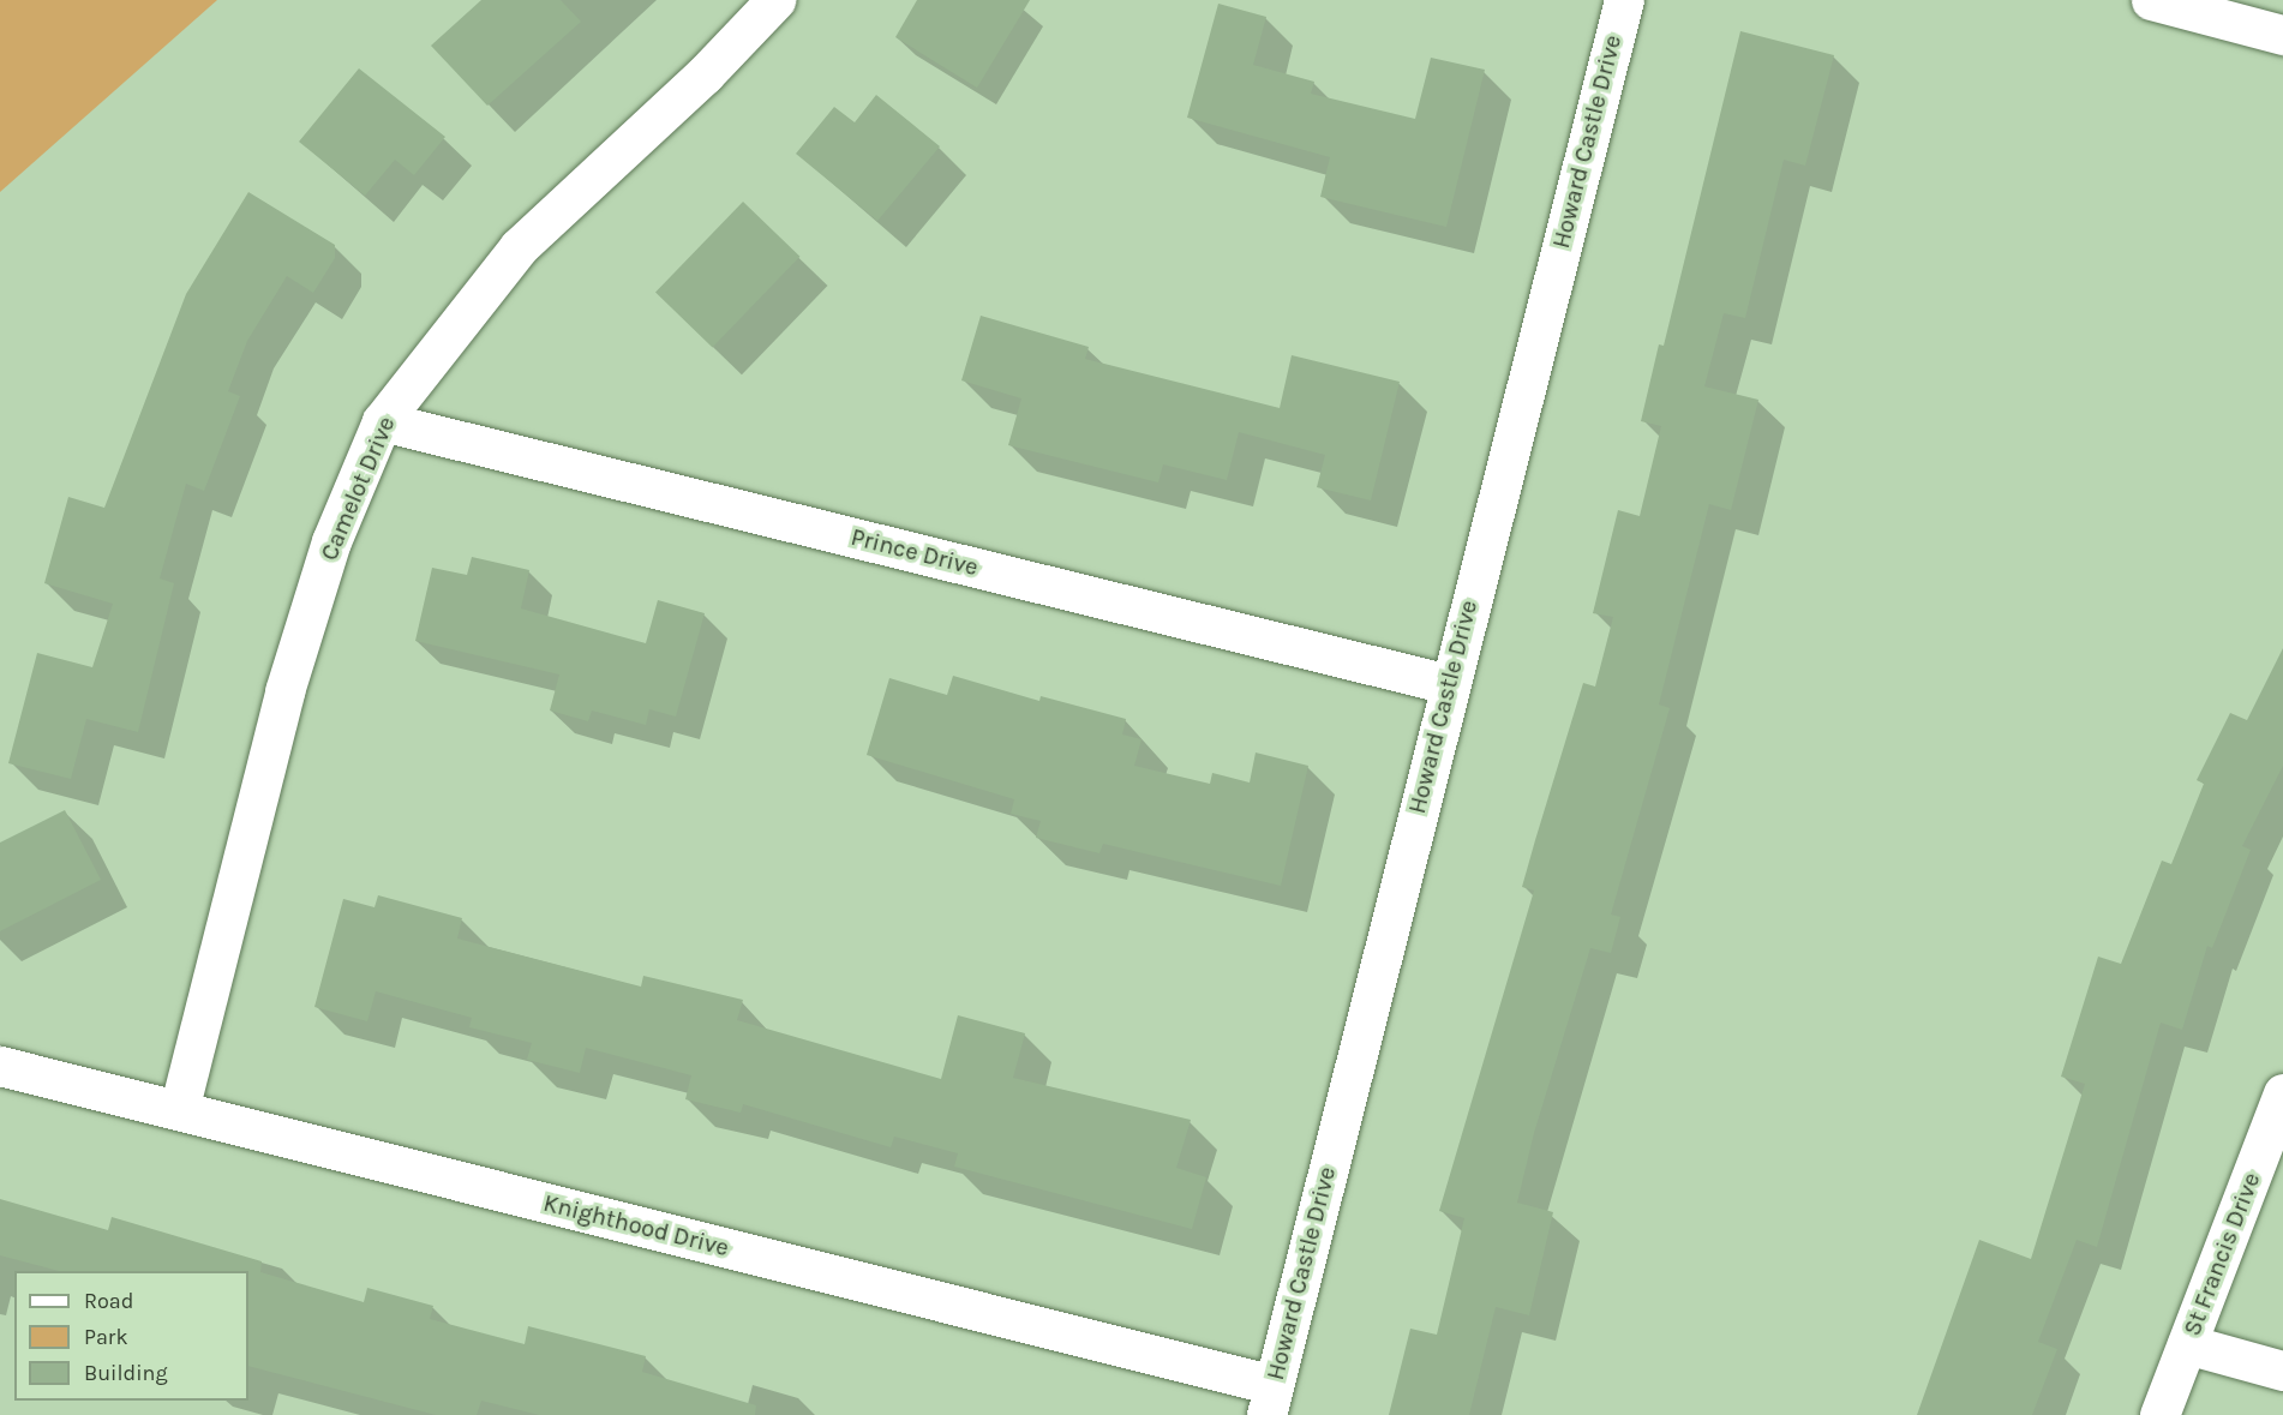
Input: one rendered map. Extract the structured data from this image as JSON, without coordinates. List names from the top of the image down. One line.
{"streets":{"street":["Howard Castle Drive","Camelot Drive","Prince Drive","Knighthood Drive","St Francis Drive"]},"crossings":[["Howard Castle Drive","Prince Drive"],["Howard Castle Drive","Knighthood Drive"],["Camelot Drive","Prince Drive"],["Camelot Drive","Knighthood Drive"]],"legend":["Road","Park","Building"]}
